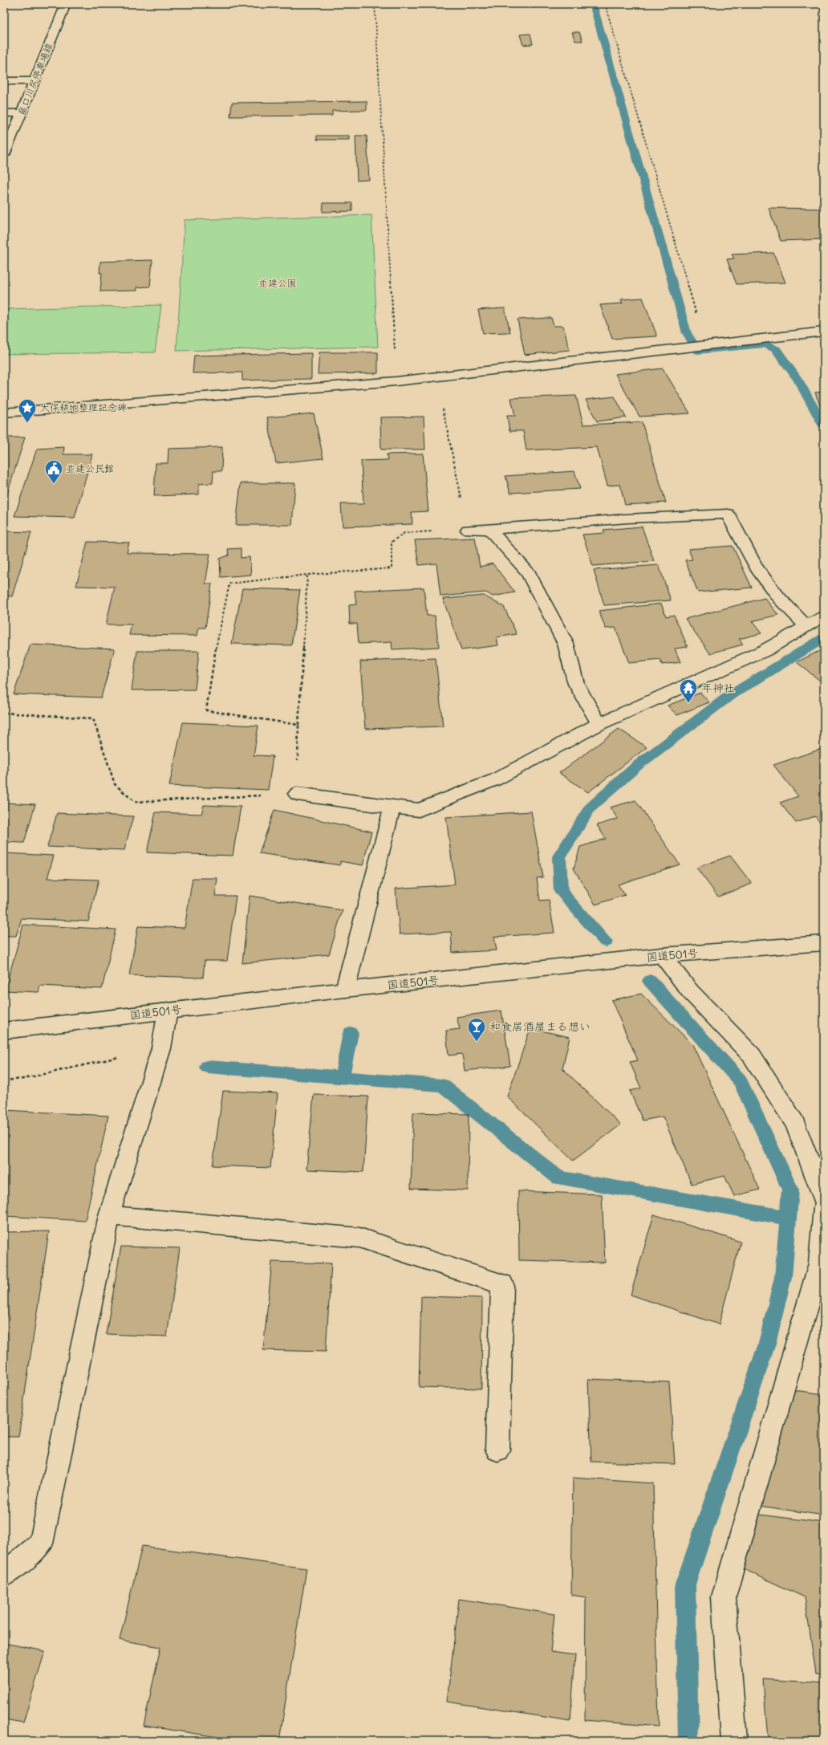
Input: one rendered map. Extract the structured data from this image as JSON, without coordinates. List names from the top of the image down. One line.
{"streets":{"main road":["畠口川尻停車場線","国道501号"]},"parks":["並建公園"],"places":{"place":["大保耕地整理記念碑"],"public building":["並建公民館"],"temple":["年神社"],"bar":["和食居酒屋まる想い"]}}
